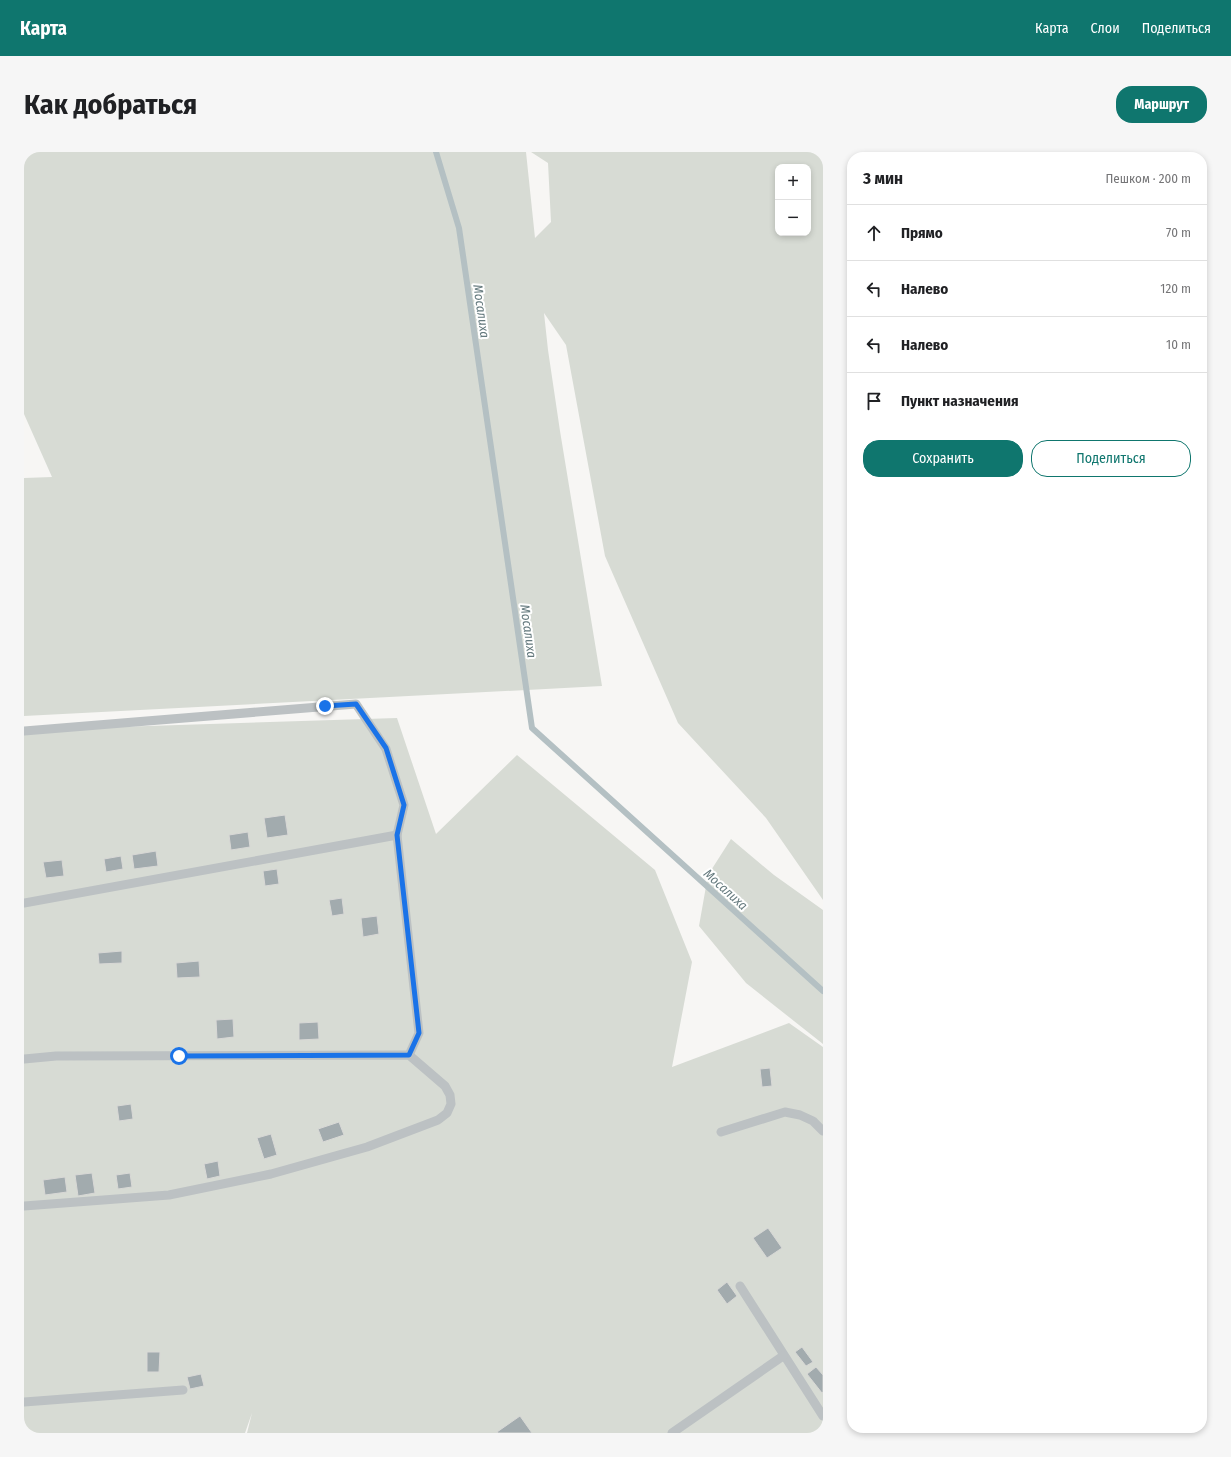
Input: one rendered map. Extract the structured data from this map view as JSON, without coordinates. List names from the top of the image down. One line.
{"water":["Мосалиха"],"page":{"header":"Карта","nav":["Карта","Слои","Поделиться"],"buttons":["Маршрут",["Сохранить","Поделиться"]],"title":"Как добраться","heading":["3 мин","Пешком · 200 m"],"map_buttons":["+","−"],"list":[["Прямо","70 m"],["Налево","120 m"],["Налево","10 m"],"Пункт назначения"]}}
